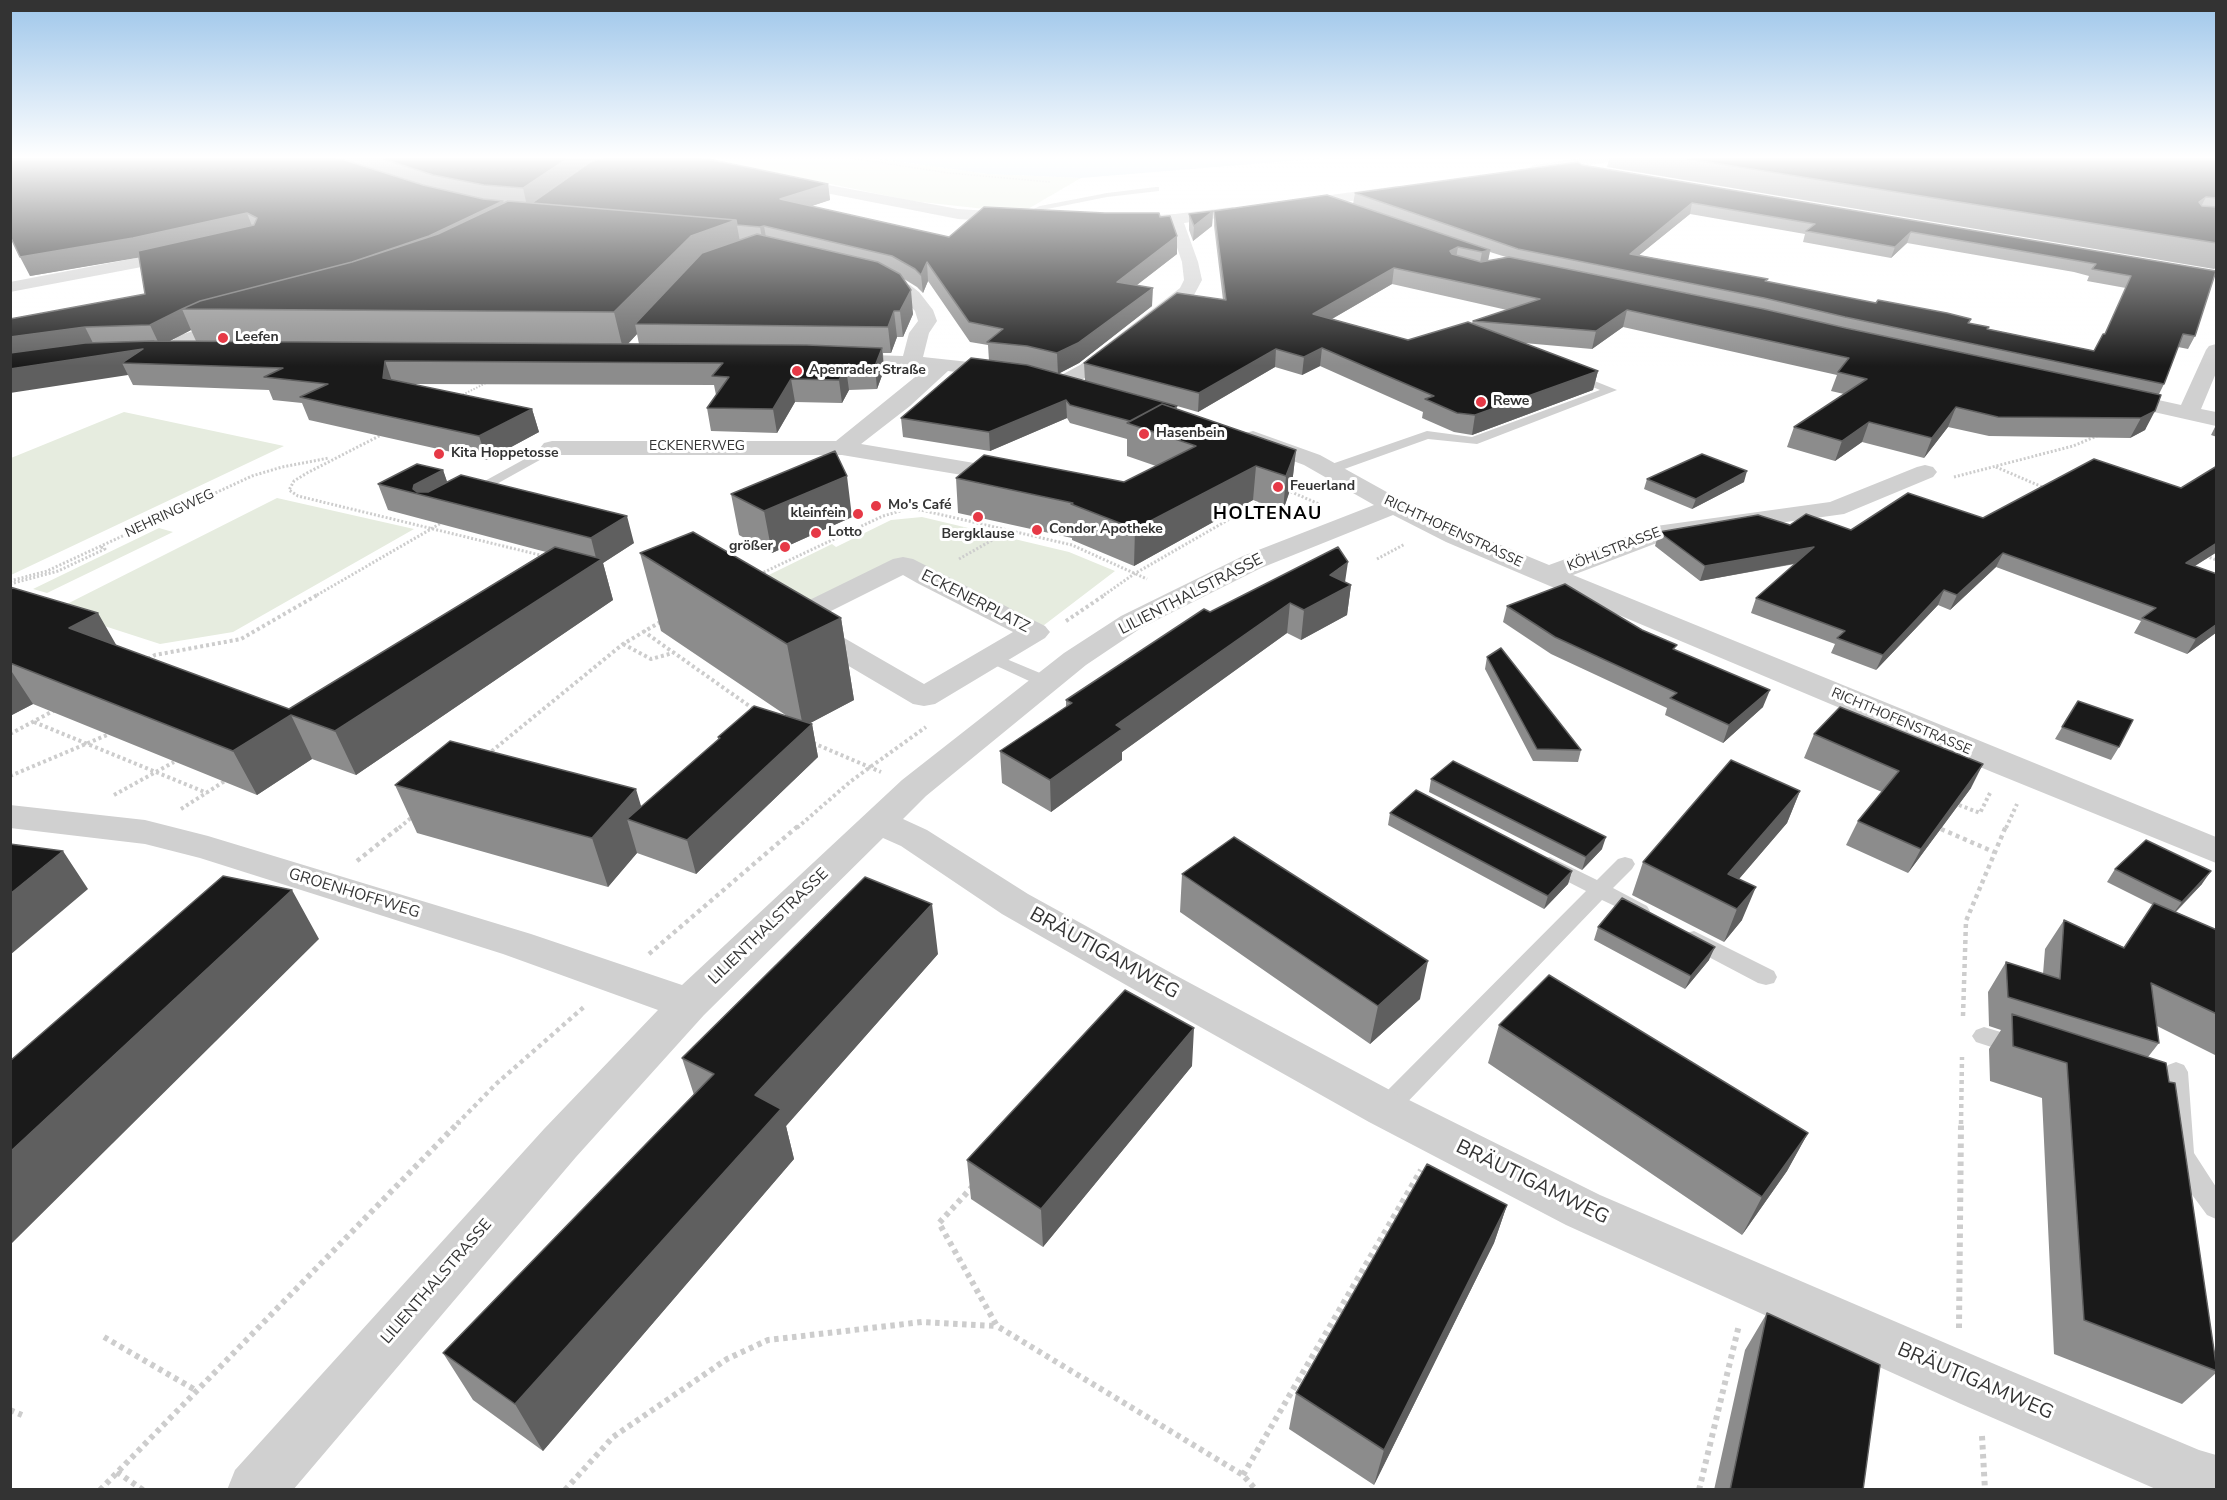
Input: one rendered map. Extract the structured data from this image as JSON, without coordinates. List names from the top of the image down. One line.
{"streets":{"street":["ECKENERWEG","RICHTHOFENSTRASSE","KÖHLSTRASSE","LILIENTHALSTRASSE","ECKENERPLATZ","GROENHOFFWEG","BRÄUTIGAMWEG"],"path":["NEHRINGWEG"]},"crossings":[["RICHTHOFENSTRASSE","KÖHLSTRASSE"],["RICHTHOFENSTRASSE","LILIENTHALSTRASSE"],["LILIENTHALSTRASSE","GROENHOFFWEG"],["LILIENTHALSTRASSE","BRÄUTIGAMWEG"]],"districts":["HOLTENAU"],"places":["Leefen","Apenrader Straße","Rewe","Hasenbein","Kita Hoppetosse","Feuerland","Mo's Café","kleinfein","Bergklause","Condor Apotheke","Lotto","größer"]}
